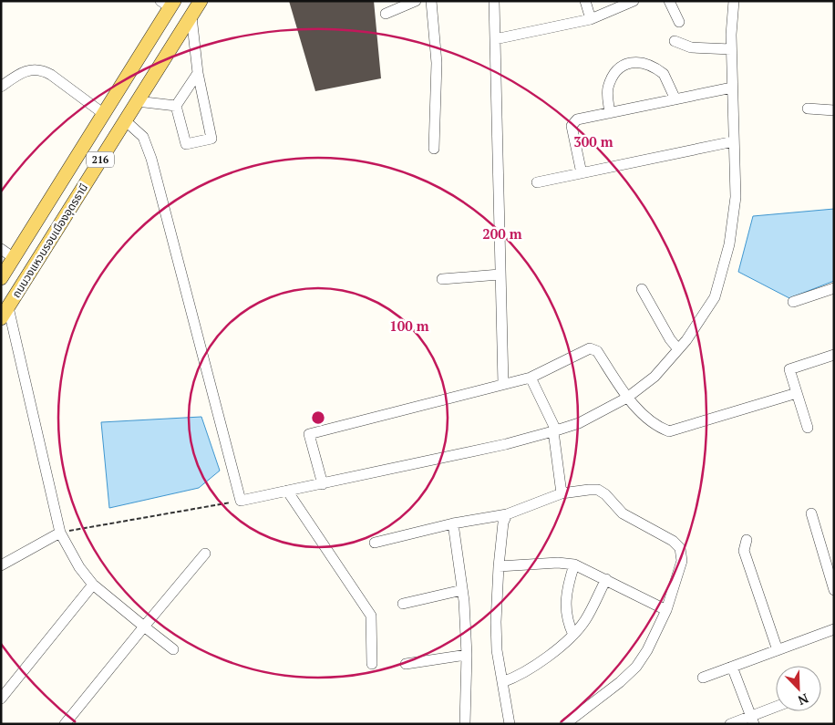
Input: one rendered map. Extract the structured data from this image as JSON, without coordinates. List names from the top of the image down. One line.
{"streets":{"main road":["216","ถนนวงแหวนรอบเมืองอุดรธานี"]},"north":"bottom right","rings":["300 m","200 m","100 m"]}
